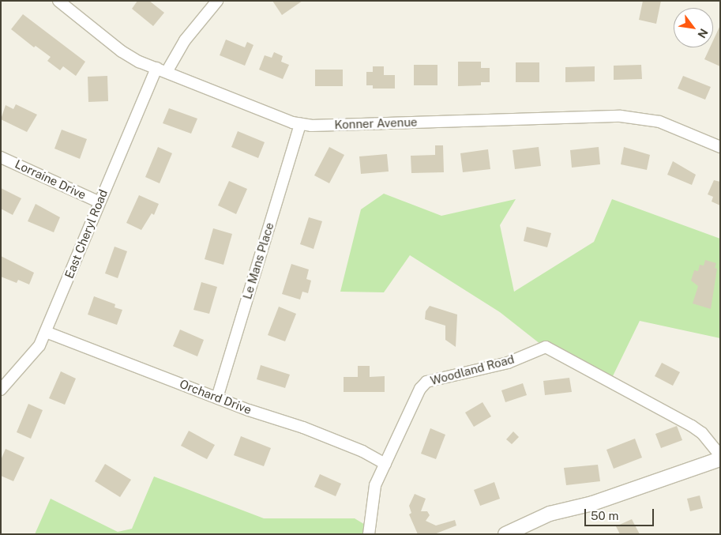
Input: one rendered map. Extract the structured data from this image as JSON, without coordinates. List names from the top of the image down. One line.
{"streets":{"street":["Konner Avenue","Lorraine Drive","East Cheryl Road","Le Mans Place","Woodland Road","Orchard Drive"]},"crossings":[["Konner Avenue","East Cheryl Road"],["Konner Avenue","Le Mans Place"],["Lorraine Drive","East Cheryl Road"],["East Cheryl Road","Orchard Drive"],["Le Mans Place","Orchard Drive"],["Woodland Road","Orchard Drive"]],"scale_bar":"50 m","north":"bottom right"}
